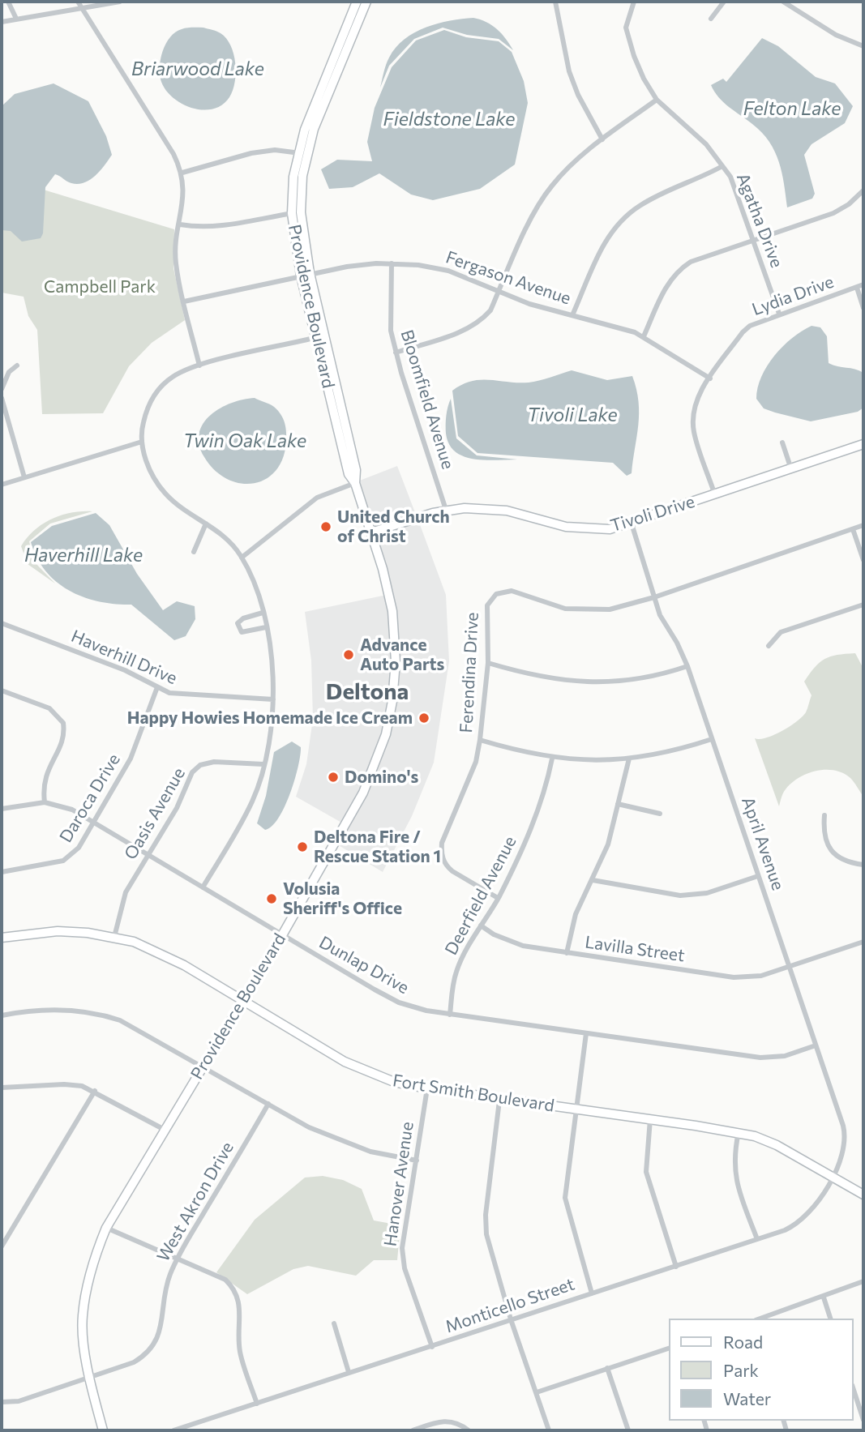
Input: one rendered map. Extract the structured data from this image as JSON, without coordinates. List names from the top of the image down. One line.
{"streets":{"main road":["Providence Boulevard","Tivoli Drive","Fort Smith Boulevard"],"street":["Agatha Drive","Fergason Avenue","Lydia Drive","Bloomfield Avenue","Haverhill Drive","Ferendina Drive","Daroca Drive","Oasis Avenue","April Avenue","Deerfield Avenue","Lavilla Street","Dunlap Drive","Hanover Avenue","West Akron Drive","Monticello Street"]},"crossings":[["Agatha Drive","Lydia Drive"],["Fergason Avenue","Lydia Drive"],["Fergason Avenue","Providence Boulevard"],["Fergason Avenue","Bloomfield Avenue"],["Lydia Drive","Tivoli Drive"],["Providence Boulevard","Tivoli Drive"],["Providence Boulevard","Dunlap Drive"],["Providence Boulevard","Fort Smith Boulevard"],["Providence Boulevard","West Akron Drive"],["Bloomfield Avenue","Tivoli Drive"],["Tivoli Drive","April Avenue"],["Haverhill Drive","Daroca Drive"],["Ferendina Drive","April Avenue"],["Ferendina Drive","Deerfield Avenue"],["Daroca Drive","Dunlap Drive"],["Oasis Avenue","Dunlap Drive"],["Oasis Avenue","Fort Smith Boulevard"],["April Avenue","Lavilla Street"],["April Avenue","Dunlap Drive"],["April Avenue","Fort Smith Boulevard"],["April Avenue","Monticello Street"],["Deerfield Avenue","Lavilla Street"],["Deerfield Avenue","Dunlap Drive"],["Fort Smith Boulevard","Hanover Avenue"],["Fort Smith Boulevard","Monticello Street"],["Hanover Avenue","Monticello Street"]],"districts":["Deltona"],"water":["Briarwood Lake","Felton Lake","Fieldstone Lake","Tivoli Lake","Twin Oak Lake","Haverhill Lake"],"parks":["Campbell Park"],"places":["United Church of Christ","Advance Auto Parts","Happy Howies Homemade Ice Cream","Domino's","Deltona Fire / Rescue Station 1","Volusia Sheriff's Office"],"legend":["Road","Park","Water"]}
